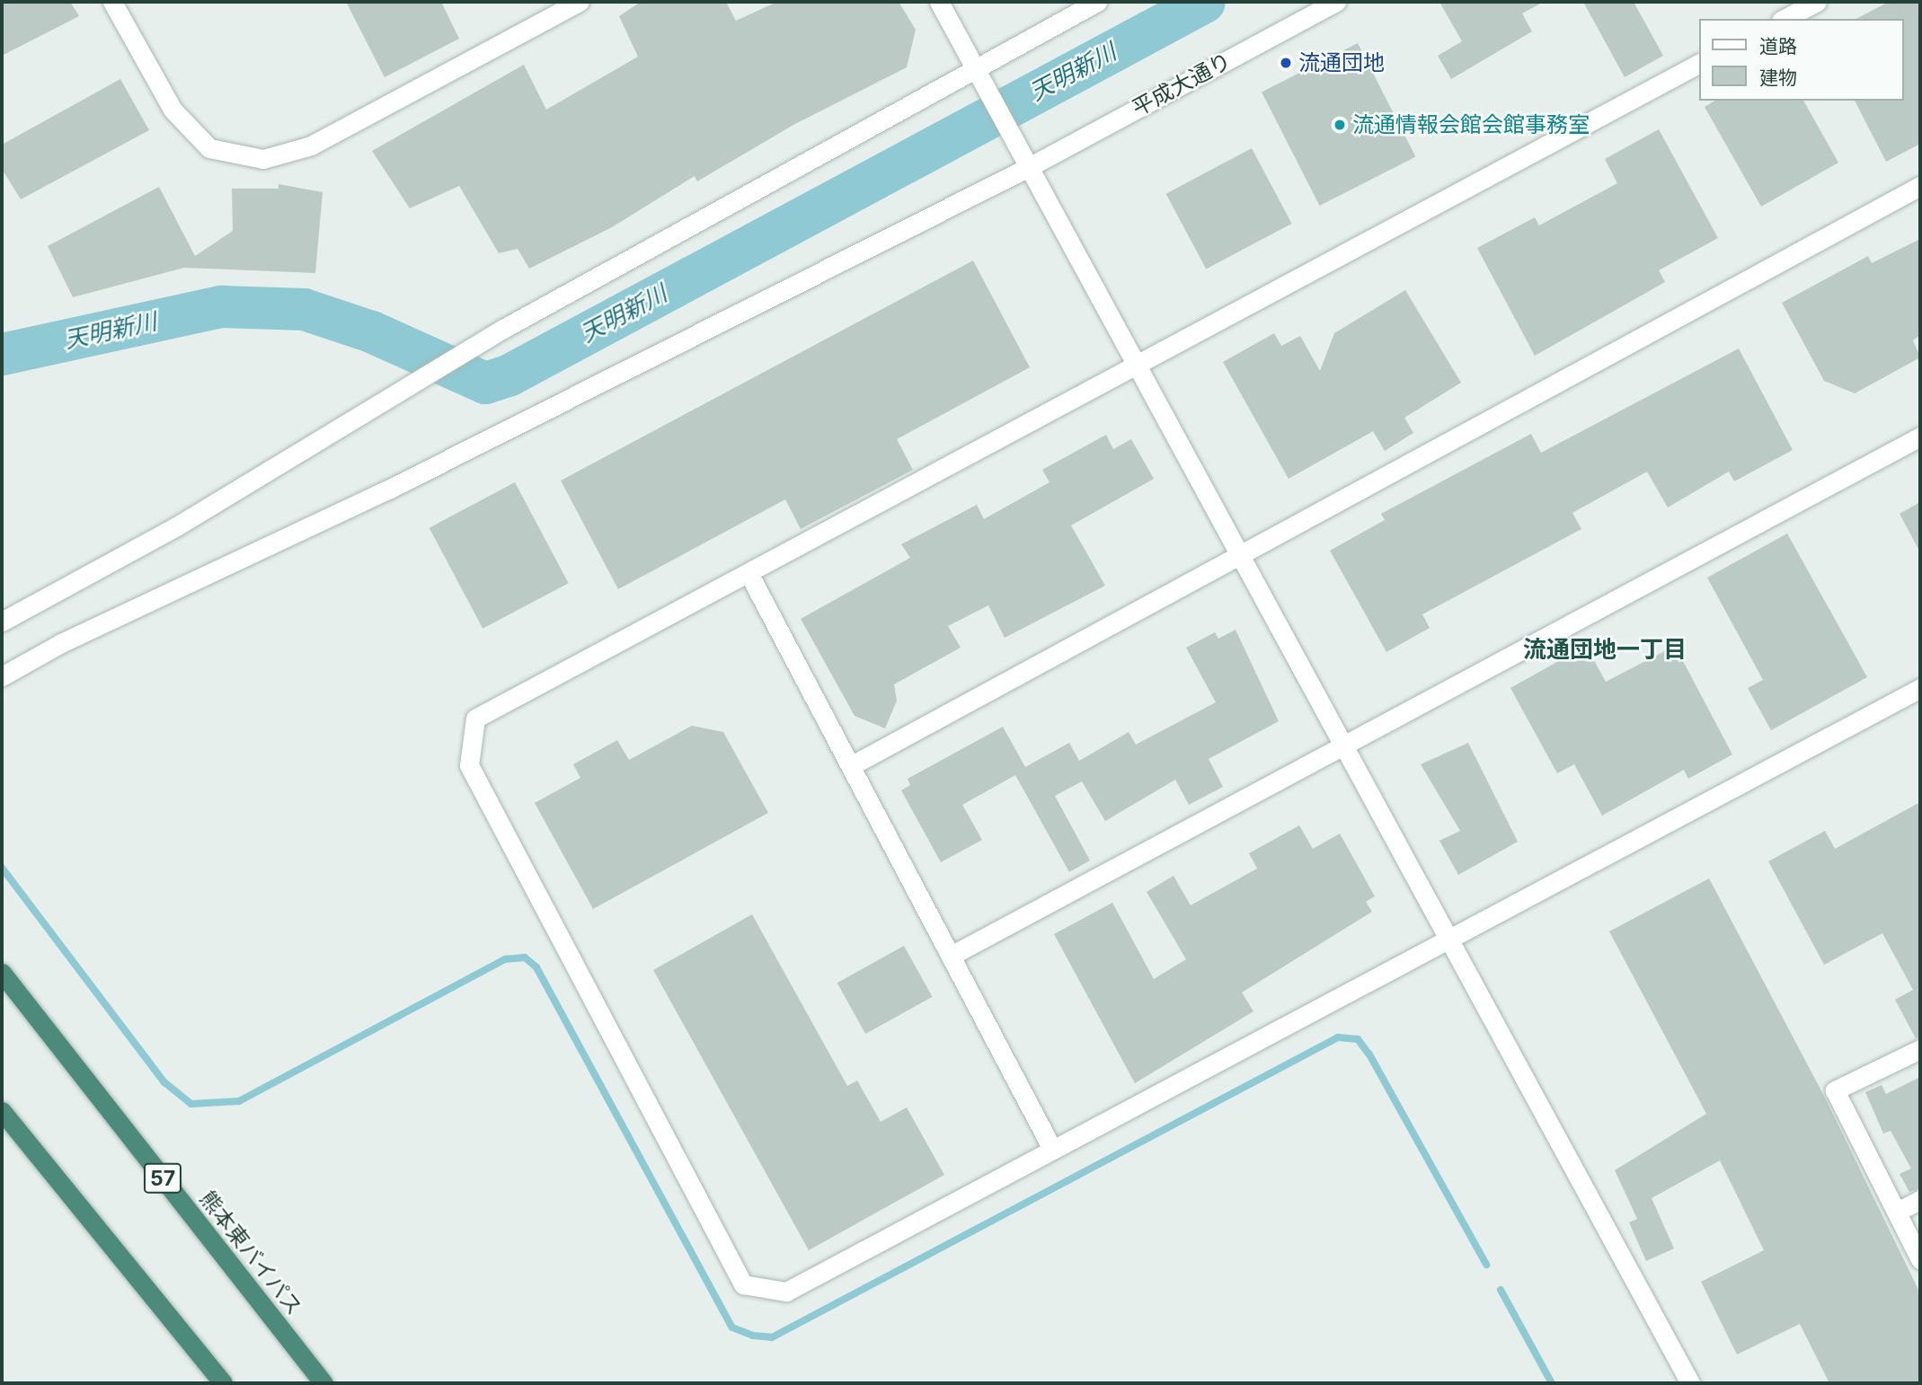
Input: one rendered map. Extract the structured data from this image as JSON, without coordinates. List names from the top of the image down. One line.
{"streets":{"highway":["57","熊本東バイパス"],"street":["平成大通り"]},"districts":["流通団地一丁目"],"water":["天明新川"],"places":["流通団地","流通情報会館会館事務室"],"legend":["道路","建物"]}
